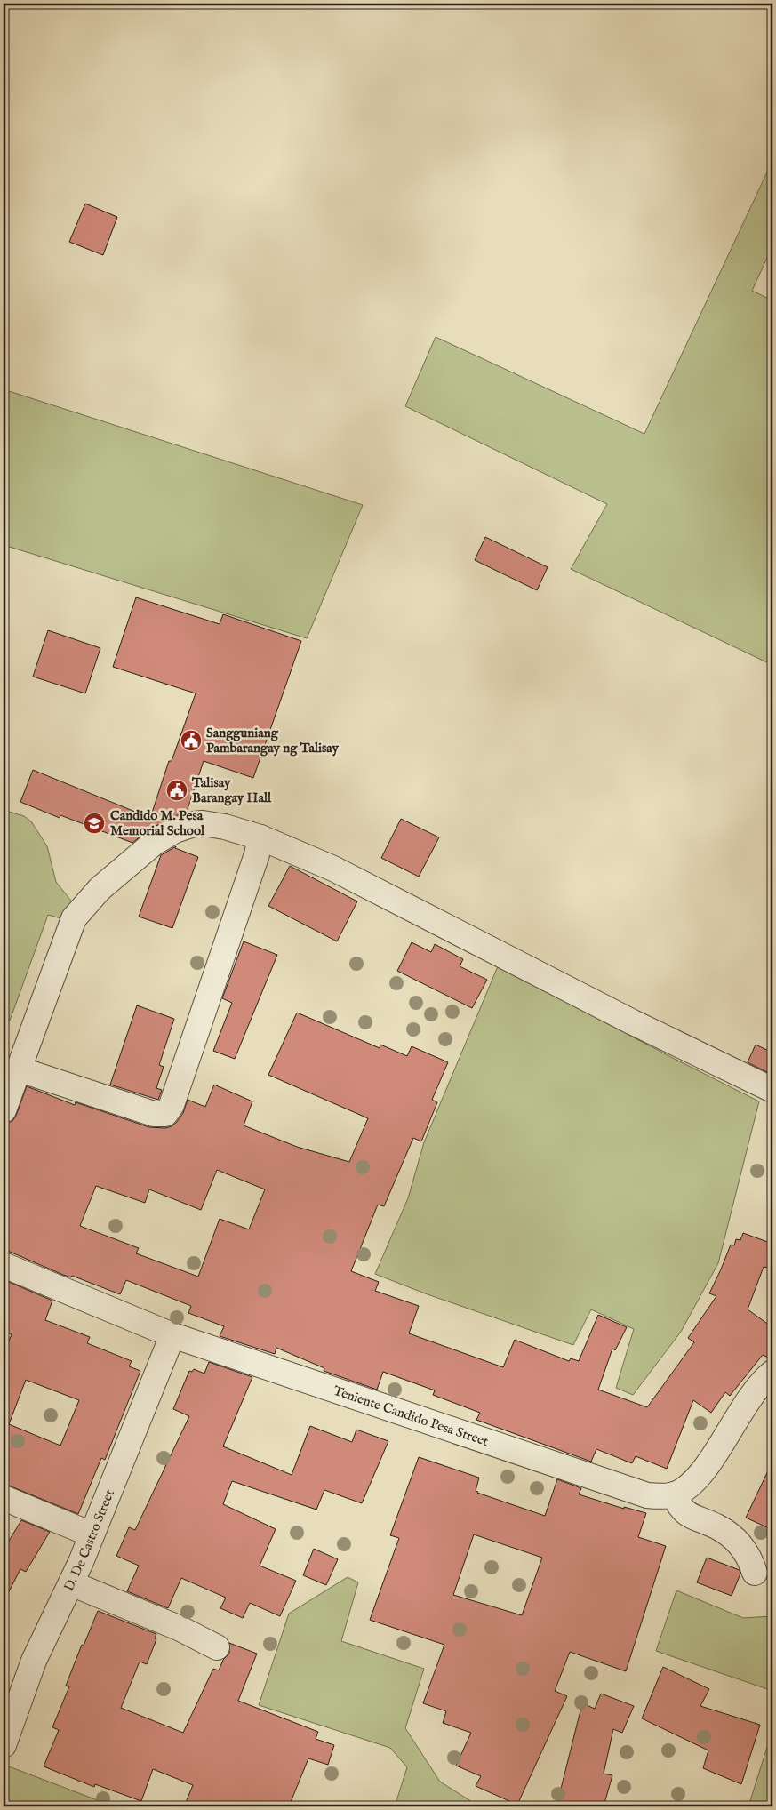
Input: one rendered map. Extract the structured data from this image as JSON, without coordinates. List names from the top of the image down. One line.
{"streets":{"street":["Teniente Candido Pesa Street","D. De Castro Street"]},"crossings":[["Teniente Candido Pesa Street","D. De Castro Street"]],"places":{"public building":["Sangguniang Pambarangay ng Talisay","Talisay Barangay Hall"],"school or university":["Candido M. Pesa Memorial School"]}}
